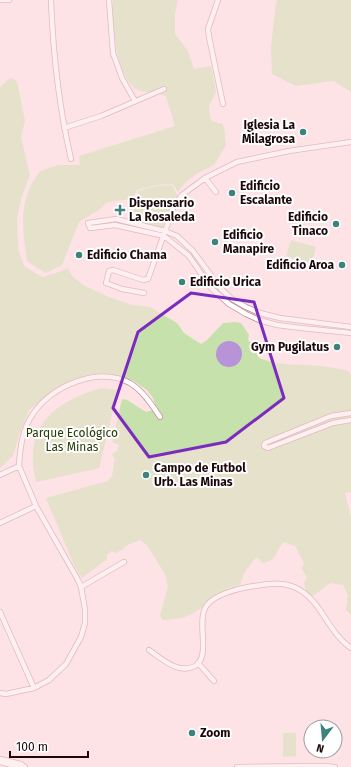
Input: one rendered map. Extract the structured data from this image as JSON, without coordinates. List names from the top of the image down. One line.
{"parks":["Parque Ecológico Las Minas"],"places":{"other":["Iglesia La Milagrosa","Edificio Escalante","Edificio Tinaco","Edificio Manapire","Edificio Chama","Edificio Aroa","Edificio Urica","Gym Pugilatus","Campo de Futbol Urb. Las Minas","Zoom"],"health":["Dispensario La Rosaleda"]},"scale_bar":"100 m","north":"bottom"}
